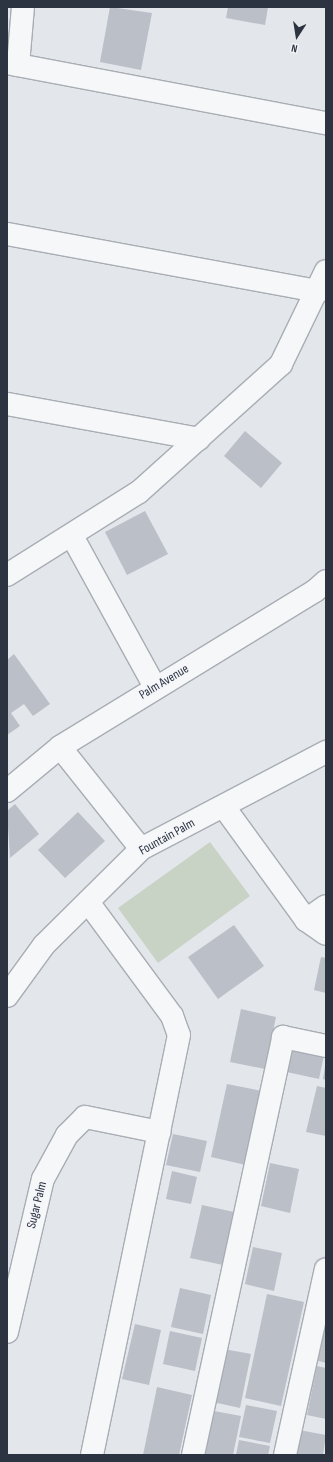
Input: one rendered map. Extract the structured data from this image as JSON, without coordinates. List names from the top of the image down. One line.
{"streets":{"street":["Palm Avenue","Fountain Palm","Sugar Palm"]},"north":"bottom"}
